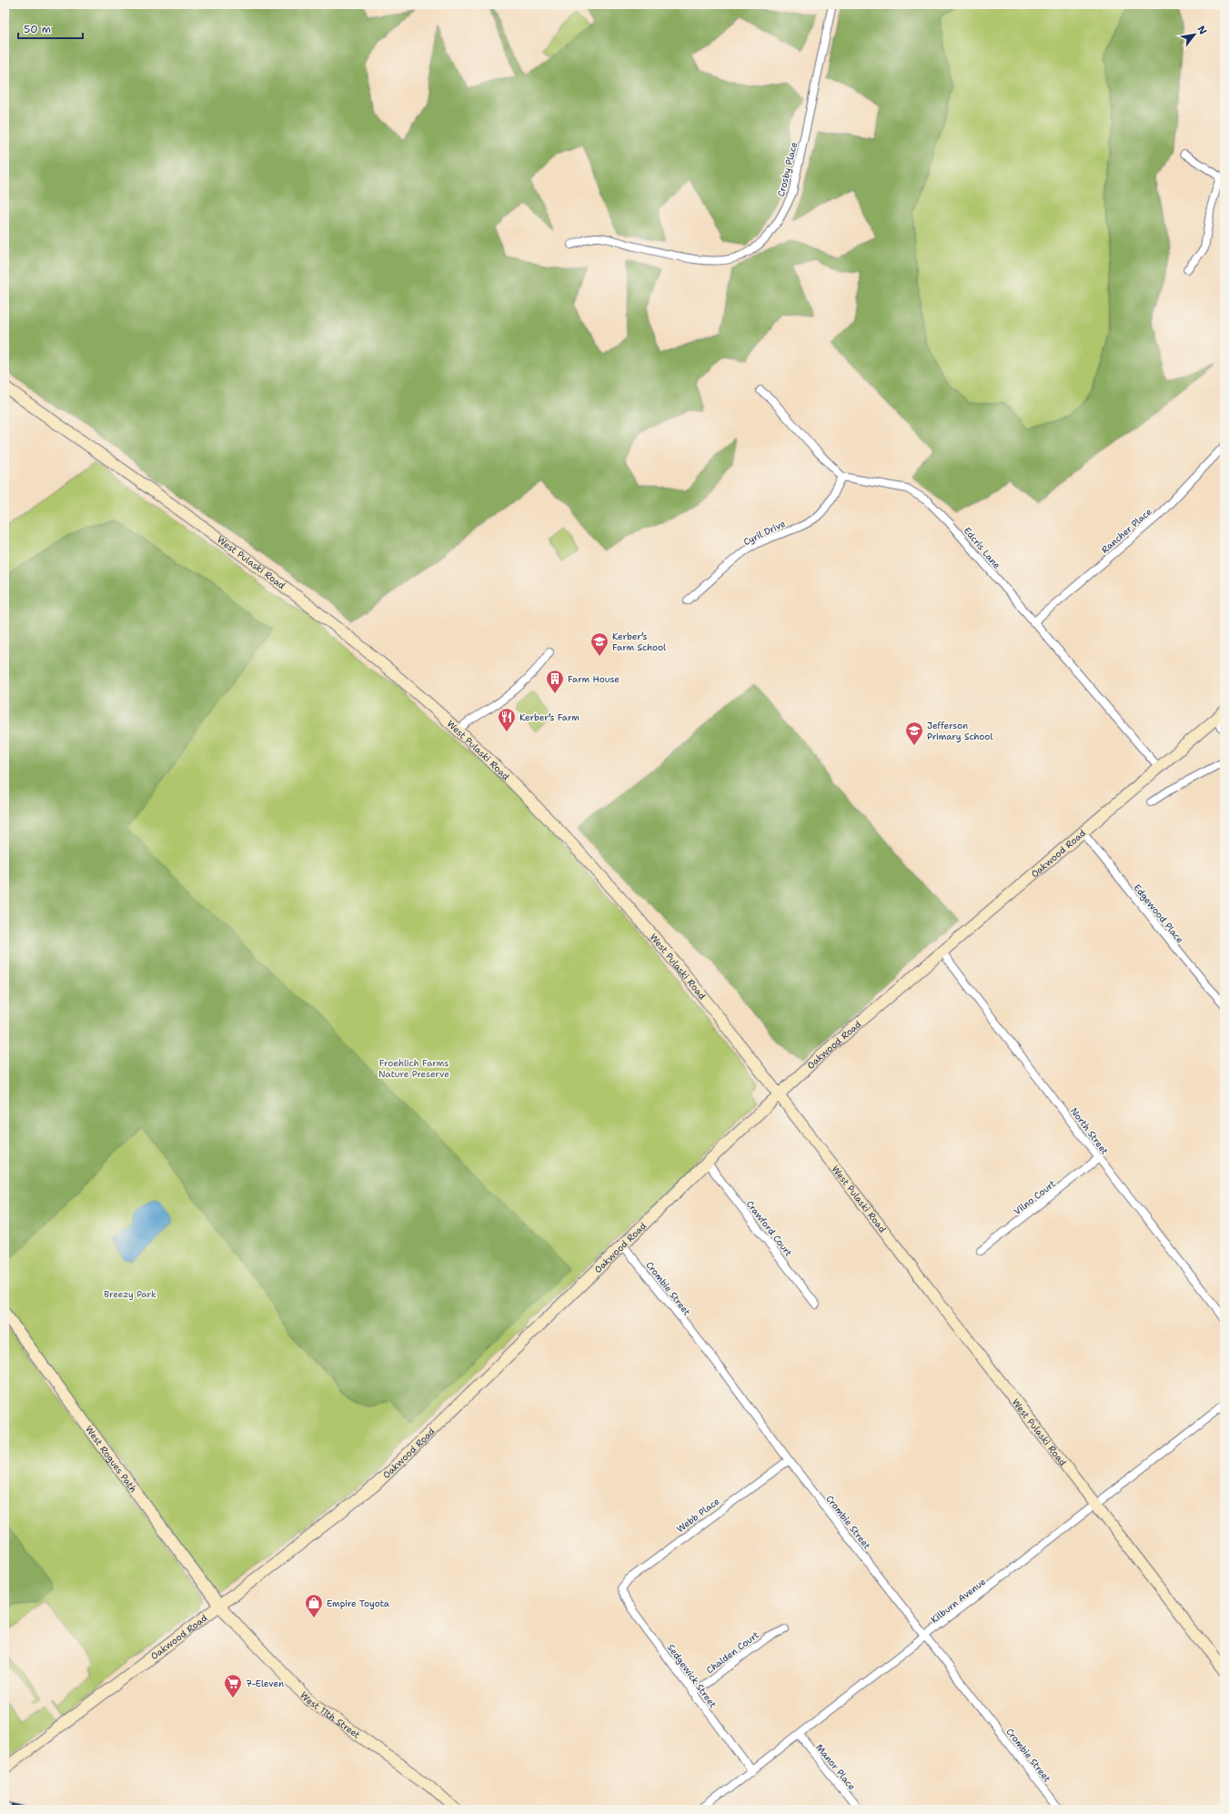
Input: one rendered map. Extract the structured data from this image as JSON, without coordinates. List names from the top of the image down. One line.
{"streets":{"main road":["West Pulaski Road","Oakwood Road","West Rogues Path","West 11th Street"],"street":["Crosby Place","Rancher Place","Cyril Drive","Edcris Lane","Edgewood Place","North Street","Vilno Court","Crawford Court","Crombie Street","Webb Place","Kilburn Avenue","Chalden Court","Sedgewick Street","Manor Place"]},"crossings":[["Rancher Place","Edcris Lane"],["Cyril Drive","Edcris Lane"],["Edcris Lane","Oakwood Road"],["West Pulaski Road","Oakwood Road"],["West Pulaski Road","Kilburn Avenue"],["Oakwood Road","Edgewood Place"],["Oakwood Road","North Street"],["Oakwood Road","Crawford Court"],["Oakwood Road","Crombie Street"],["Oakwood Road","West Rogues Path"],["Oakwood Road","West 11th Street"],["North Street","Vilno Court"],["Crombie Street","Webb Place"],["Crombie Street","Kilburn Avenue"],["West Rogues Path","West 11th Street"],["Webb Place","Sedgewick Street"],["Kilburn Avenue","Sedgewick Street"],["Kilburn Avenue","Manor Place"],["Chalden Court","Sedgewick Street"]],"parks":["Froehlich Farms Nature Preserve","Breezy Park"],"places":{"school or university":["Kerber’s Farm School","Jefferson Primary School"],"building":["Farm House"],"restaurant":["Kerber’s Farm"],"shop":["Empire Toyota"],"supermarket":["7-Eleven"]},"scale_bar":"50 m","north":"top right"}
